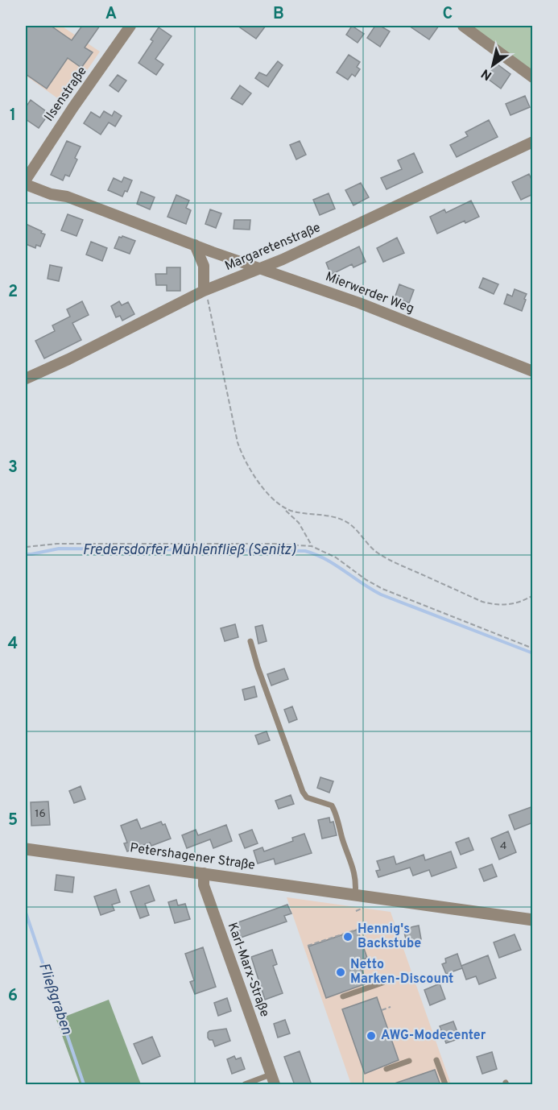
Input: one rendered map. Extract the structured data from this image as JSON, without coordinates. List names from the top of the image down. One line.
{"streets":{"street":["Ilsenstraße","Margaretenstraße","Mierwerder Weg","Petershagener Straße","Karl-Marx-Straße"]},"crossings":[["Margaretenstraße","Mierwerder Weg"],["Petershagener Straße","Karl-Marx-Straße"]],"water":["Fredersdorfer Mühlenfließ (Senitz)","Fließgraben"],"places":["Hennig's Backstube","Netto Marken-Discount","AWG-Modecenter"],"house_numbers":["16","4"],"north":"bottom left","grid":{"columns":["A","B","C"],"rows":["1","2","3","4","5","6"]}}
